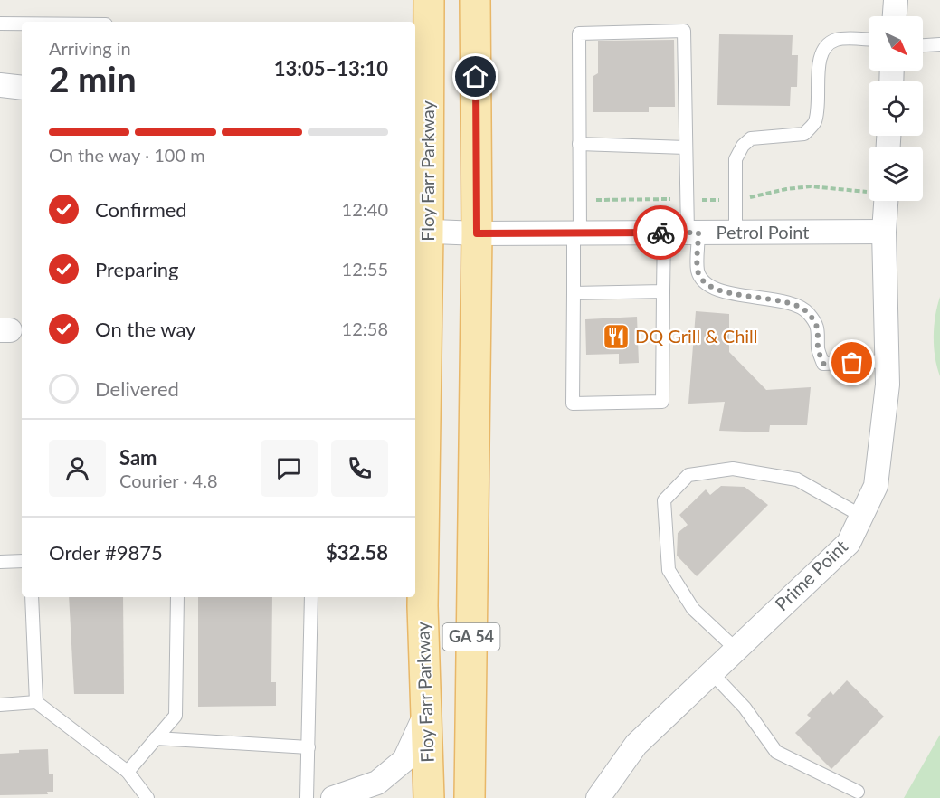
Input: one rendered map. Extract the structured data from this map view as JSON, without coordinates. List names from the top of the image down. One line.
{"streets":{"main road":["Floy Farr Parkway","GA 54"],"street":["Petrol Point","Prime Point"]},"crossings":[["Floy Farr Parkway","Petrol Point"],["Petrol Point","Prime Point"],["Petrol Point","GA 54"]],"places":{"restaurant":["DQ Grill & Chill"]},"north":"bottom right","page":{"heading":["2 min","Arriving in","13:05–13:10"],"panel":["Sam","Courier · 4.8","Order #9875","$32.58"],"bar":"On the way · 100 m","list":[["Confirmed","12:40"],["Preparing","12:55"],["On the way","12:58"],"Delivered"]}}
